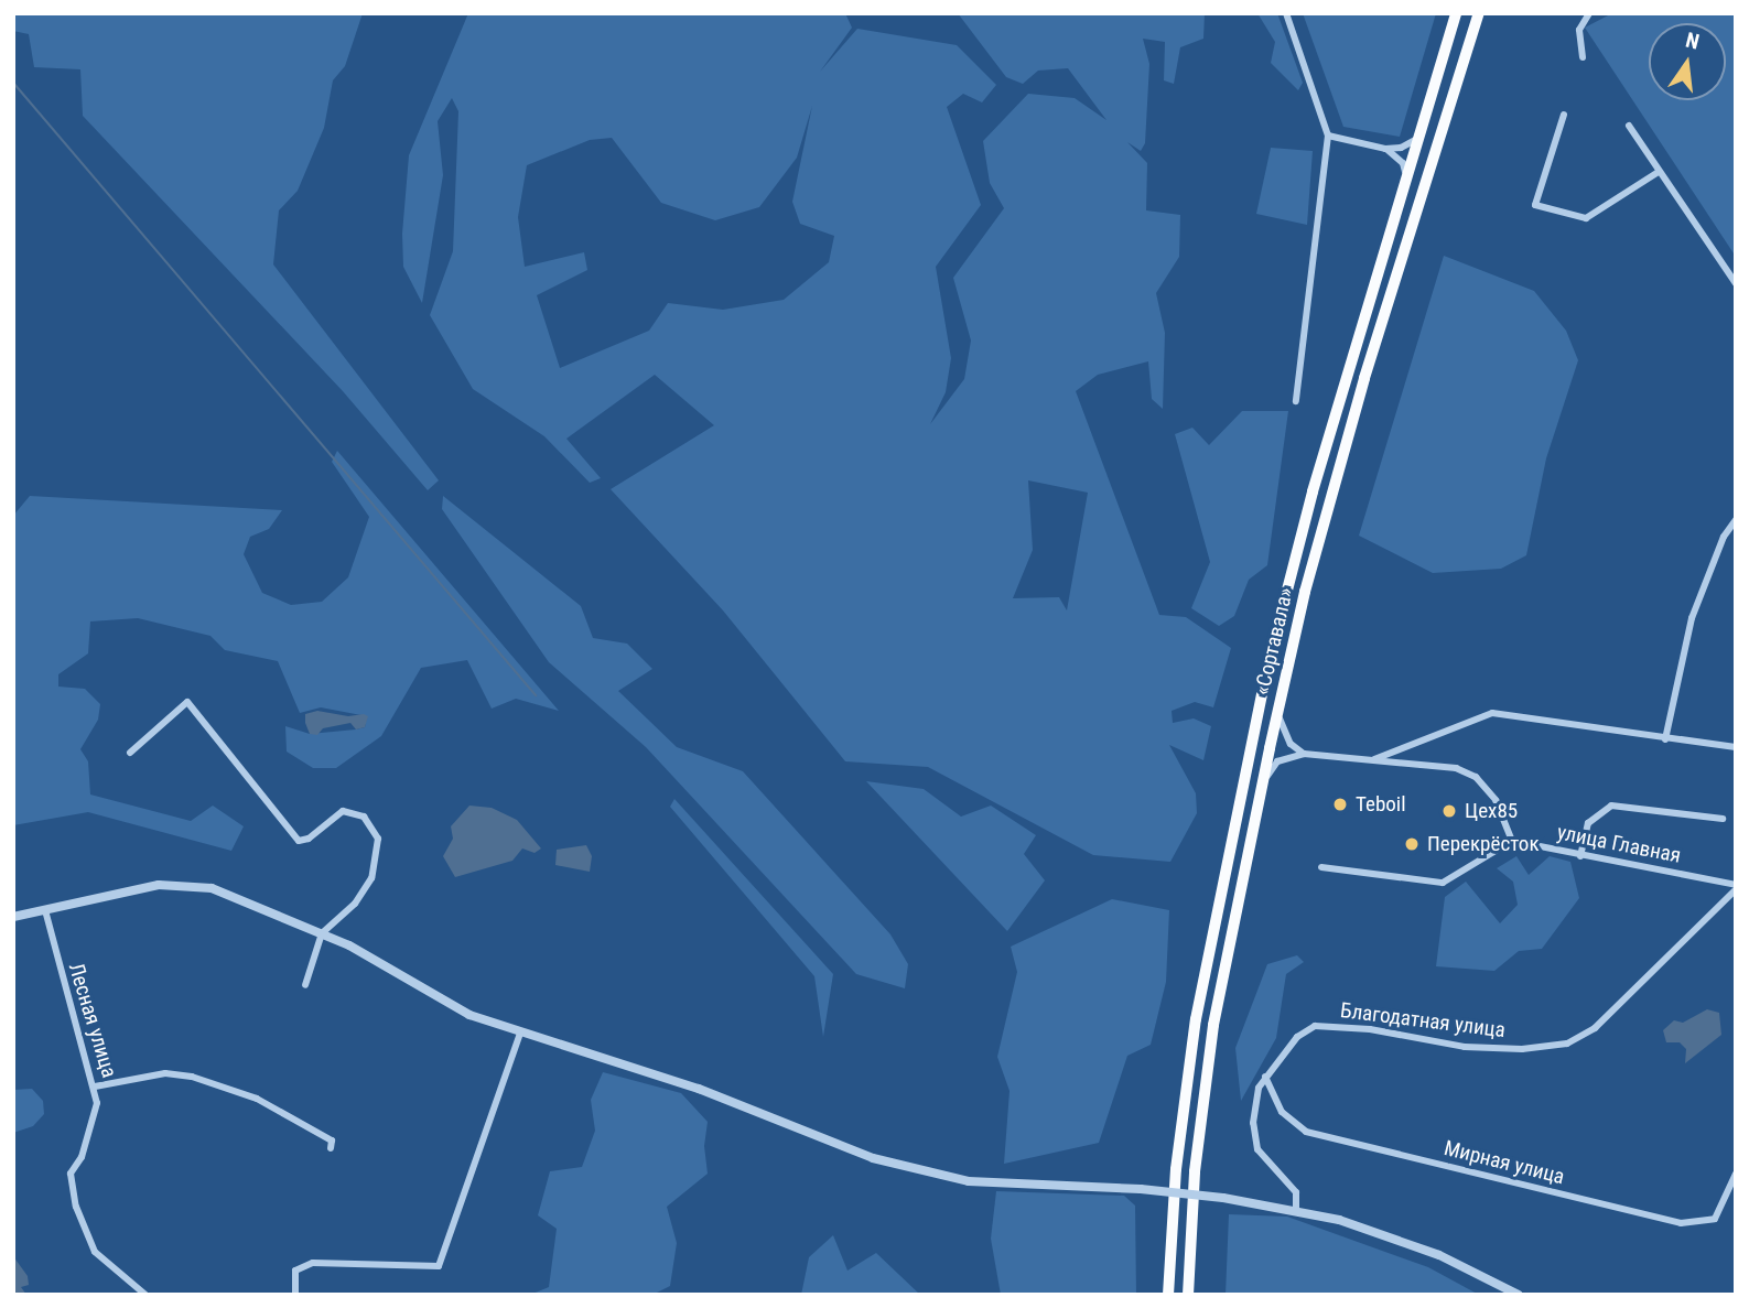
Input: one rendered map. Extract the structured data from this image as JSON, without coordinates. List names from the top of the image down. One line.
{"streets":{"highway":["«Сортавала»"],"street":["улица Главная","Лесная улица","Благодатная улица","Мирная улица"]},"crossings":[["улица Главная","Благодатная улица"],["Благодатная улица","Мирная улица"]],"places":["Teboil","Цех85","Перекрёсток"],"north":"top"}
